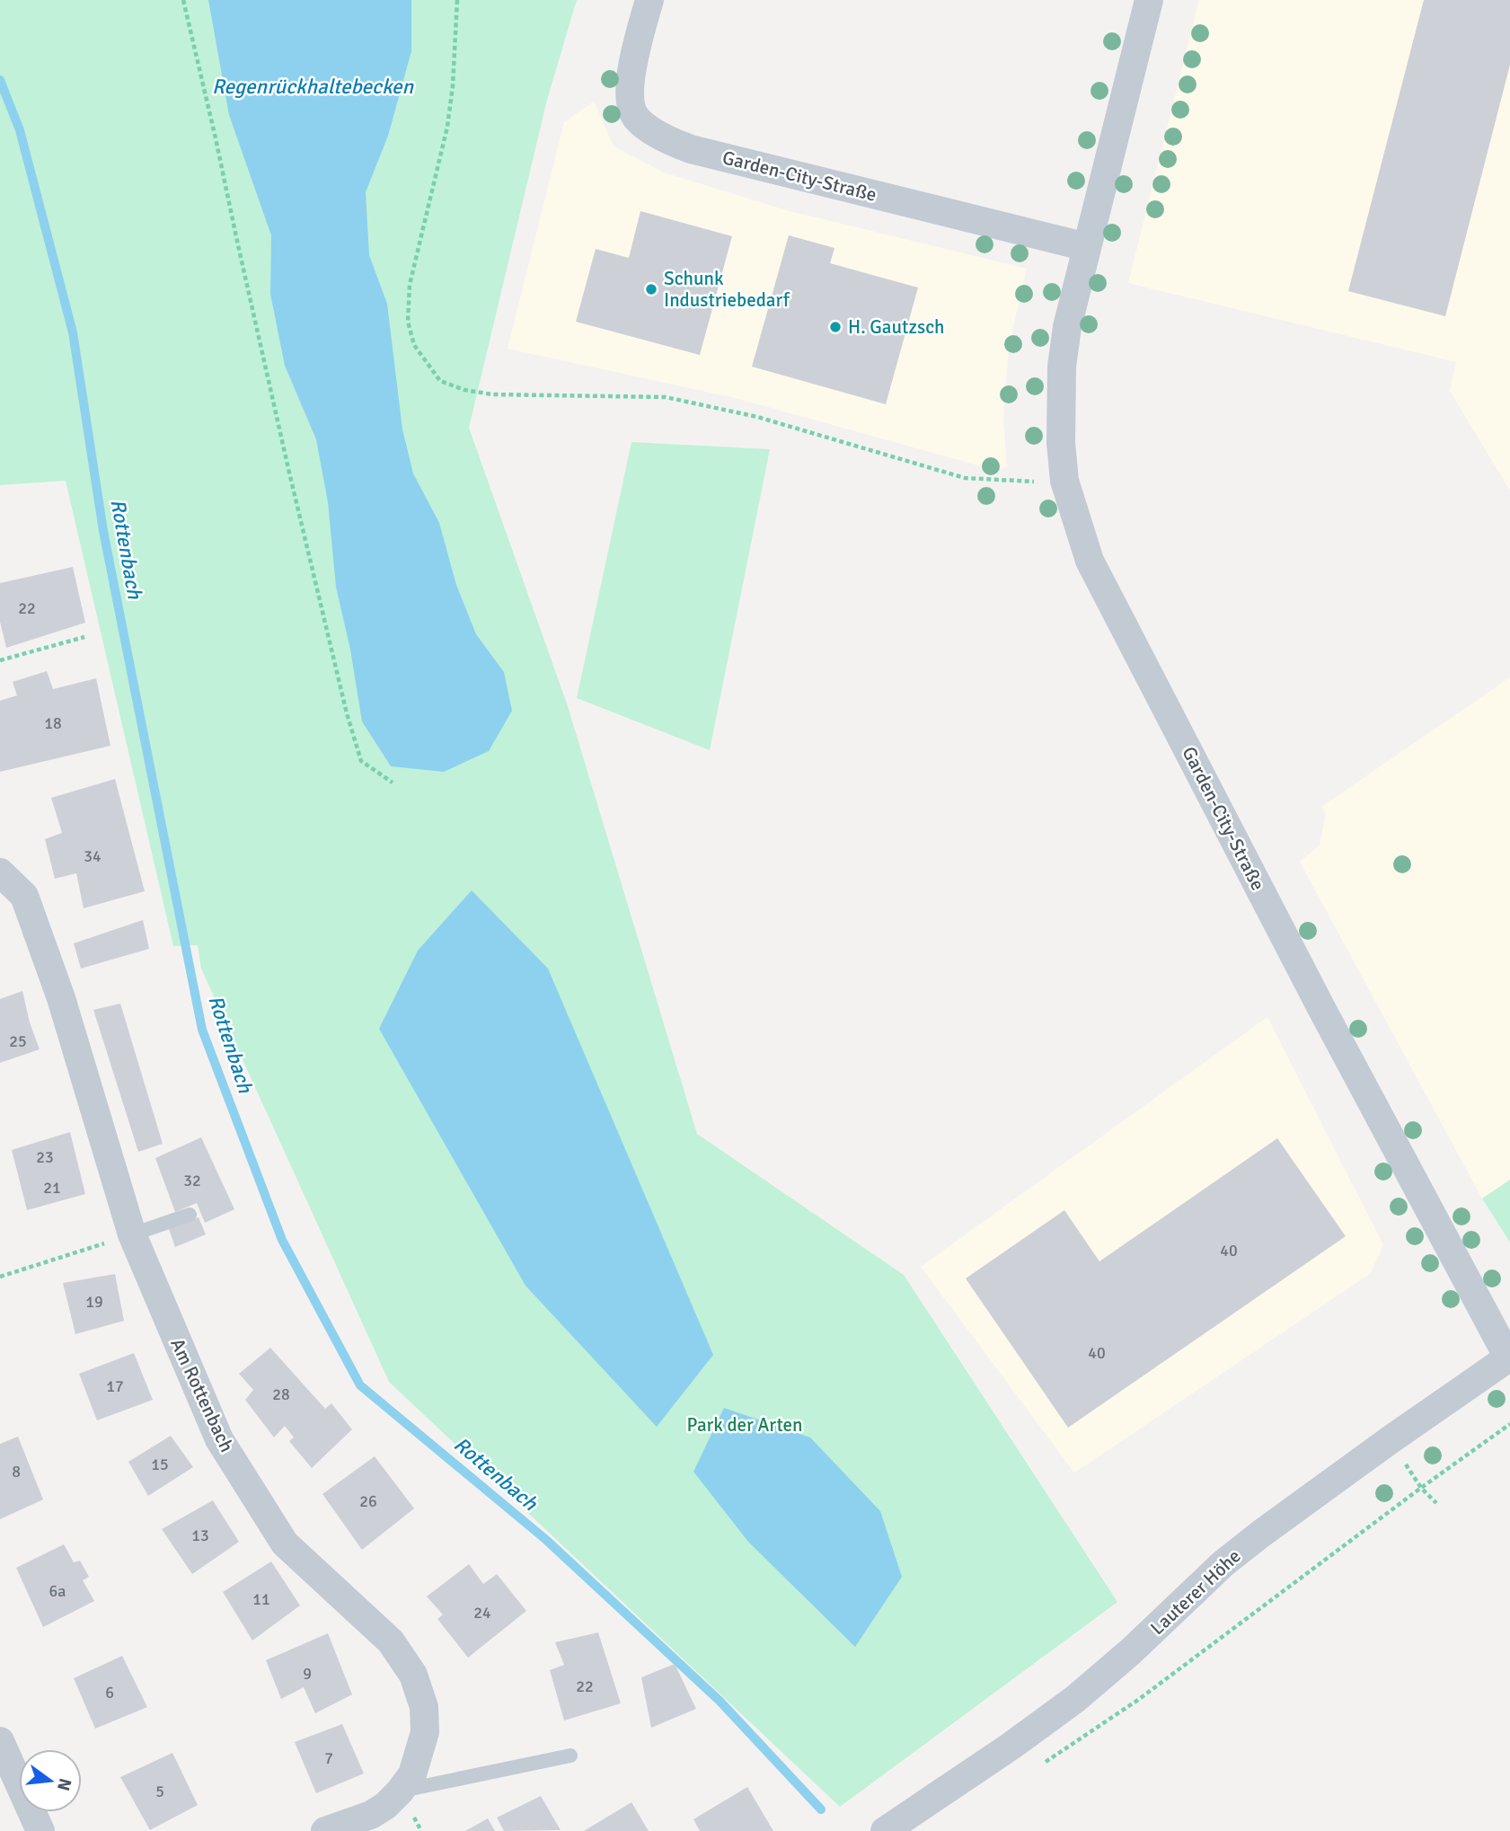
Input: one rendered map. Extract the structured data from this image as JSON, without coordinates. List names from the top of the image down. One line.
{"streets":{"street":["Garden-City-Straße","Am Rottenbach","Lauterer Höhe"]},"crossings":[["Garden-City-Straße","Lauterer Höhe"]],"water":["Regenrückhaltebecken","Rottenbach"],"parks":["Park der Arten"],"places":["Schunk Industriebedarf","H. Gautzsch"],"house_numbers":["22","18","34","25","23","32","21","40","19","40","17","28","15","8","26","13","6a","11","24","9","22","6","7","5"],"north":"right"}
